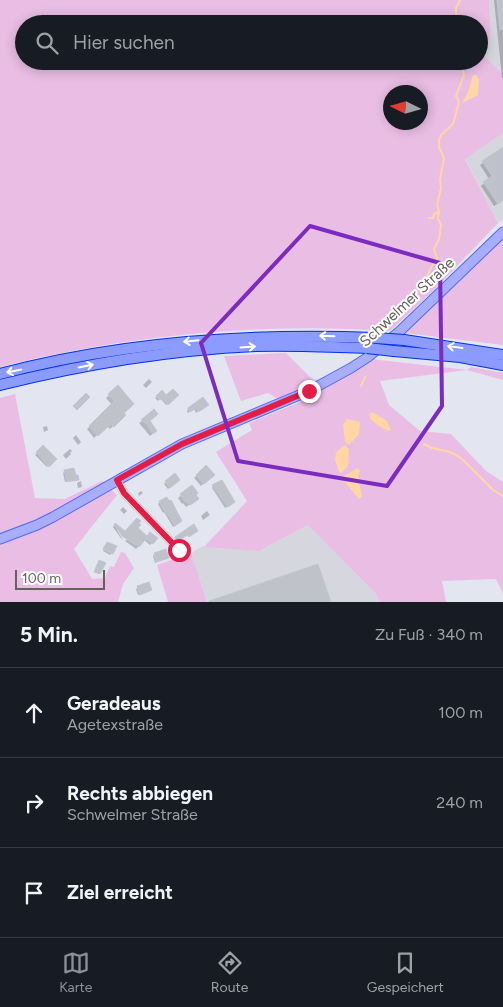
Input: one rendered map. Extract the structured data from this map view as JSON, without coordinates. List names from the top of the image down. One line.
{"streets":{"main road":["Schwelmer Straße"]},"scale_bar":"100 m","north":"left","page":{"search":"Hier suchen","scale":"100 m","heading":["5 Min.","Zu Fuß · 340 m"],"list":[["Geradeaus","Agetexstraße","100 m"],["Rechts abbiegen","Schwelmer Straße","240 m"],"Ziel erreicht"],"nav":["Karte","Route","Gespeichert"]}}
